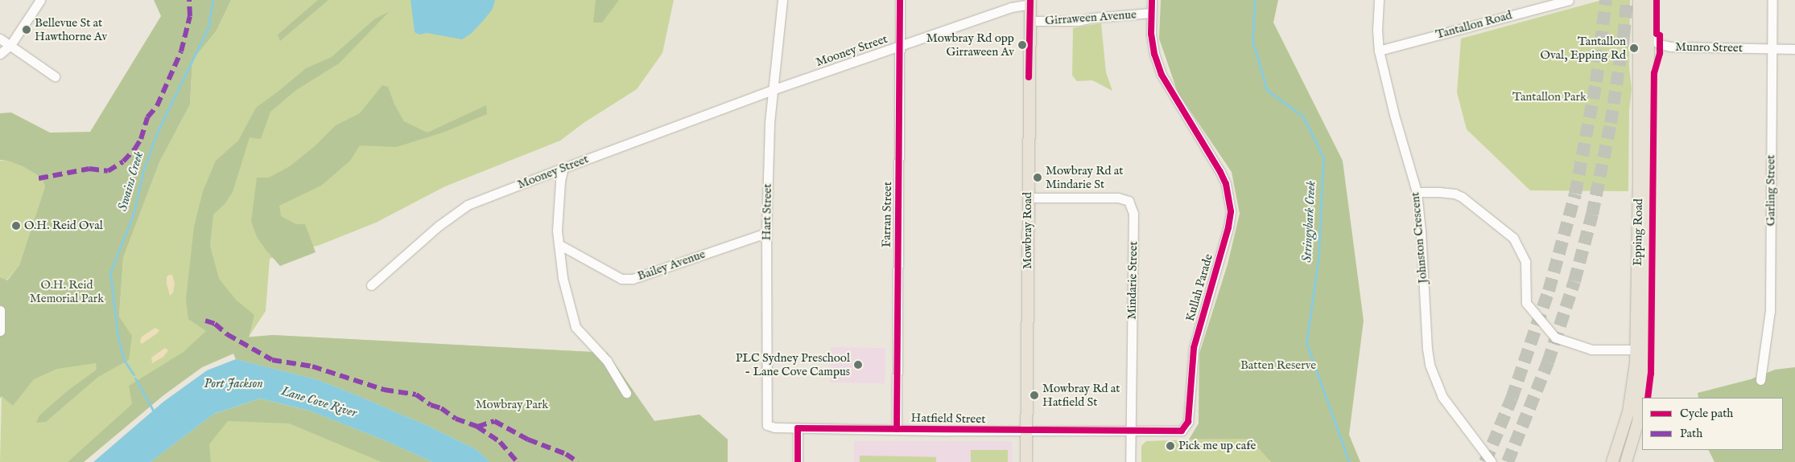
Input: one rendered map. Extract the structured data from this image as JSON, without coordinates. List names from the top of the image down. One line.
{"streets":{"main road":["Mowbray Road","Epping Road"],"street":["Girraween Avenue","Tantallon Road","Munro Street","Mooney Street","Garling Street","Hart Street","Farran Street","Johnston Crescent","Bailey Avenue","Mindarie Street","Kullah Parade","Hatfield Street"]},"crossings":[["Girraween Avenue","Mowbray Road"],["Girraween Avenue","Kullah Parade"],["Tantallon Road","Johnston Crescent"],["Munro Street","Garling Street"],["Munro Street","Epping Road"],["Mooney Street","Hart Street"],["Mooney Street","Farran Street"],["Mooney Street","Mowbray Road"],["Hart Street","Bailey Avenue"],["Hart Street","Hatfield Street"],["Farran Street","Hatfield Street"],["Mowbray Road","Mindarie Street"],["Mowbray Road","Kullah Parade"],["Mowbray Road","Hatfield Street"],["Mindarie Street","Kullah Parade"],["Kullah Parade","Hatfield Street"]],"water":["Swains Creek","Stringybark Creek","Port Jackson","Lane Cove River"],"parks":["Tantallon Park","O.H. Reid Memorial Park","Batten Reserve","Mowbray Park"],"places":["Bellevue St at Hawthorne Av","Mowbray Rd opp Girraween Av","Tantallon Oval, Epping Rd","Mowbray Rd at Mindarie St","O.H. Reid Oval","PLC Sydney Preschool - Lane Cove Campus","Mowbray Rd at Hatfield St","Pick me up cafe"],"legend":["Cycle path","Path"]}
